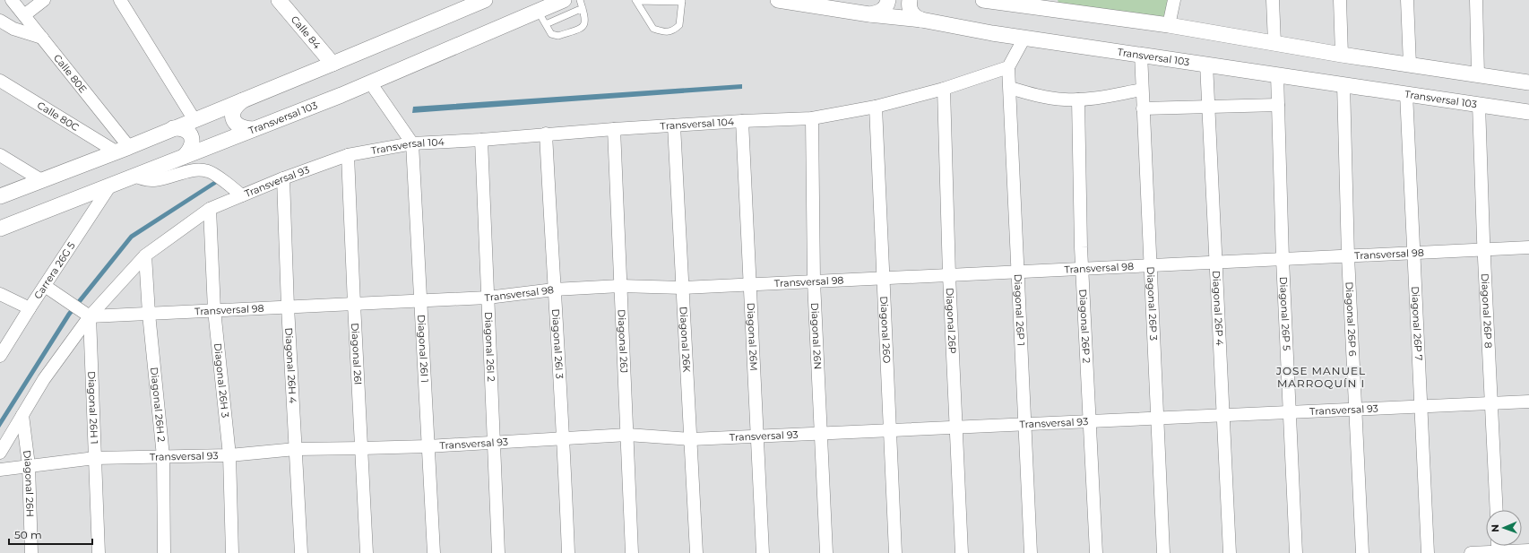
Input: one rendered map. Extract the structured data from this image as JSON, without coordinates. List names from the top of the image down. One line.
{"streets":{"street":["Calle 84","Transversal 103","Calle 80E","Calle 80C","Transversal 104","Transversal 93","Transversal 98","Carrera 26G 5","Diagonal 26P 3","Diagonal 26P 4","Diagonal 26P 1","Diagonal 26P 8","Diagonal 26P 5","Diagonal 26P 6","Diagonal 26P","Diagonal 26P 7","Diagonal 26P 2","Diagonal 26O","Diagonal 26N","Diagonal 26M","Diagonal 26K","Diagonal 26J","Diagonal 26I 3","Diagonal 26I 2","Diagonal 26I 1","Diagonal 26I","Diagonal 26H 4","Diagonal 26H 3","Diagonal 26H 2","Diagonal 26H 1","Diagonal 26H"]},"crossings":[["Transversal 103","Carrera 26G 5"],["Transversal 103","Diagonal 26P 3"],["Transversal 103","Diagonal 26P 4"],["Transversal 103","Diagonal 26P 8"],["Transversal 103","Diagonal 26P 5"],["Transversal 103","Diagonal 26P 6"],["Transversal 103","Diagonal 26P 7"],["Calle 80E","Calle 80C"],["Transversal 104","Transversal 93"],["Transversal 104","Diagonal 26P 1"],["Transversal 104","Diagonal 26P"],["Transversal 104","Diagonal 26O"],["Transversal 104","Diagonal 26N"],["Transversal 104","Diagonal 26M"],["Transversal 104","Diagonal 26K"],["Transversal 104","Diagonal 26J"],["Transversal 104","Diagonal 26I 3"],["Transversal 104","Diagonal 26I 2"],["Transversal 104","Diagonal 26I 1"],["Transversal 104","Diagonal 26I"],["Transversal 93","Transversal 98"],["Transversal 93","Diagonal 26P 3"],["Transversal 93","Diagonal 26P 4"],["Transversal 93","Diagonal 26P 1"],["Transversal 93","Diagonal 26P 8"],["Transversal 93","Diagonal 26P 5"],["Transversal 93","Diagonal 26P 6"],["Transversal 93","Diagonal 26P"],["Transversal 93","Diagonal 26P 7"],["Transversal 93","Diagonal 26P 2"],["Transversal 93","Diagonal 26O"],["Transversal 93","Diagonal 26N"],["Transversal 93","Diagonal 26M"],["Transversal 93","Diagonal 26K"],["Transversal 93","Diagonal 26J"],["Transversal 93","Diagonal 26I 3"],["Transversal 93","Diagonal 26I 2"],["Transversal 93","Diagonal 26I 1"],["Transversal 93","Diagonal 26I"],["Transversal 93","Diagonal 26H 4"],["Transversal 93","Diagonal 26H 3"],["Transversal 93","Diagonal 26H 2"],["Transversal 93","Diagonal 26H 1"],["Transversal 93","Diagonal 26H"],["Transversal 98","Diagonal 26P 3"],["Transversal 98","Diagonal 26P 4"],["Transversal 98","Diagonal 26P 1"],["Transversal 98","Diagonal 26P 8"],["Transversal 98","Diagonal 26P 5"],["Transversal 98","Diagonal 26P 6"],["Transversal 98","Diagonal 26P"],["Transversal 98","Diagonal 26P 7"],["Transversal 98","Diagonal 26P 2"],["Transversal 98","Diagonal 26O"],["Transversal 98","Diagonal 26N"],["Transversal 98","Diagonal 26M"],["Transversal 98","Diagonal 26K"],["Transversal 98","Diagonal 26J"],["Transversal 98","Diagonal 26I 3"],["Transversal 98","Diagonal 26I 2"],["Transversal 98","Diagonal 26I 1"],["Transversal 98","Diagonal 26I"],["Transversal 98","Diagonal 26H 4"],["Transversal 98","Diagonal 26H 3"],["Transversal 98","Diagonal 26H 2"],["Transversal 98","Diagonal 26H 1"]],"districts":["JOSE MANUEL MARROQUÍN I"],"scale_bar":"50 m","north":"left"}
